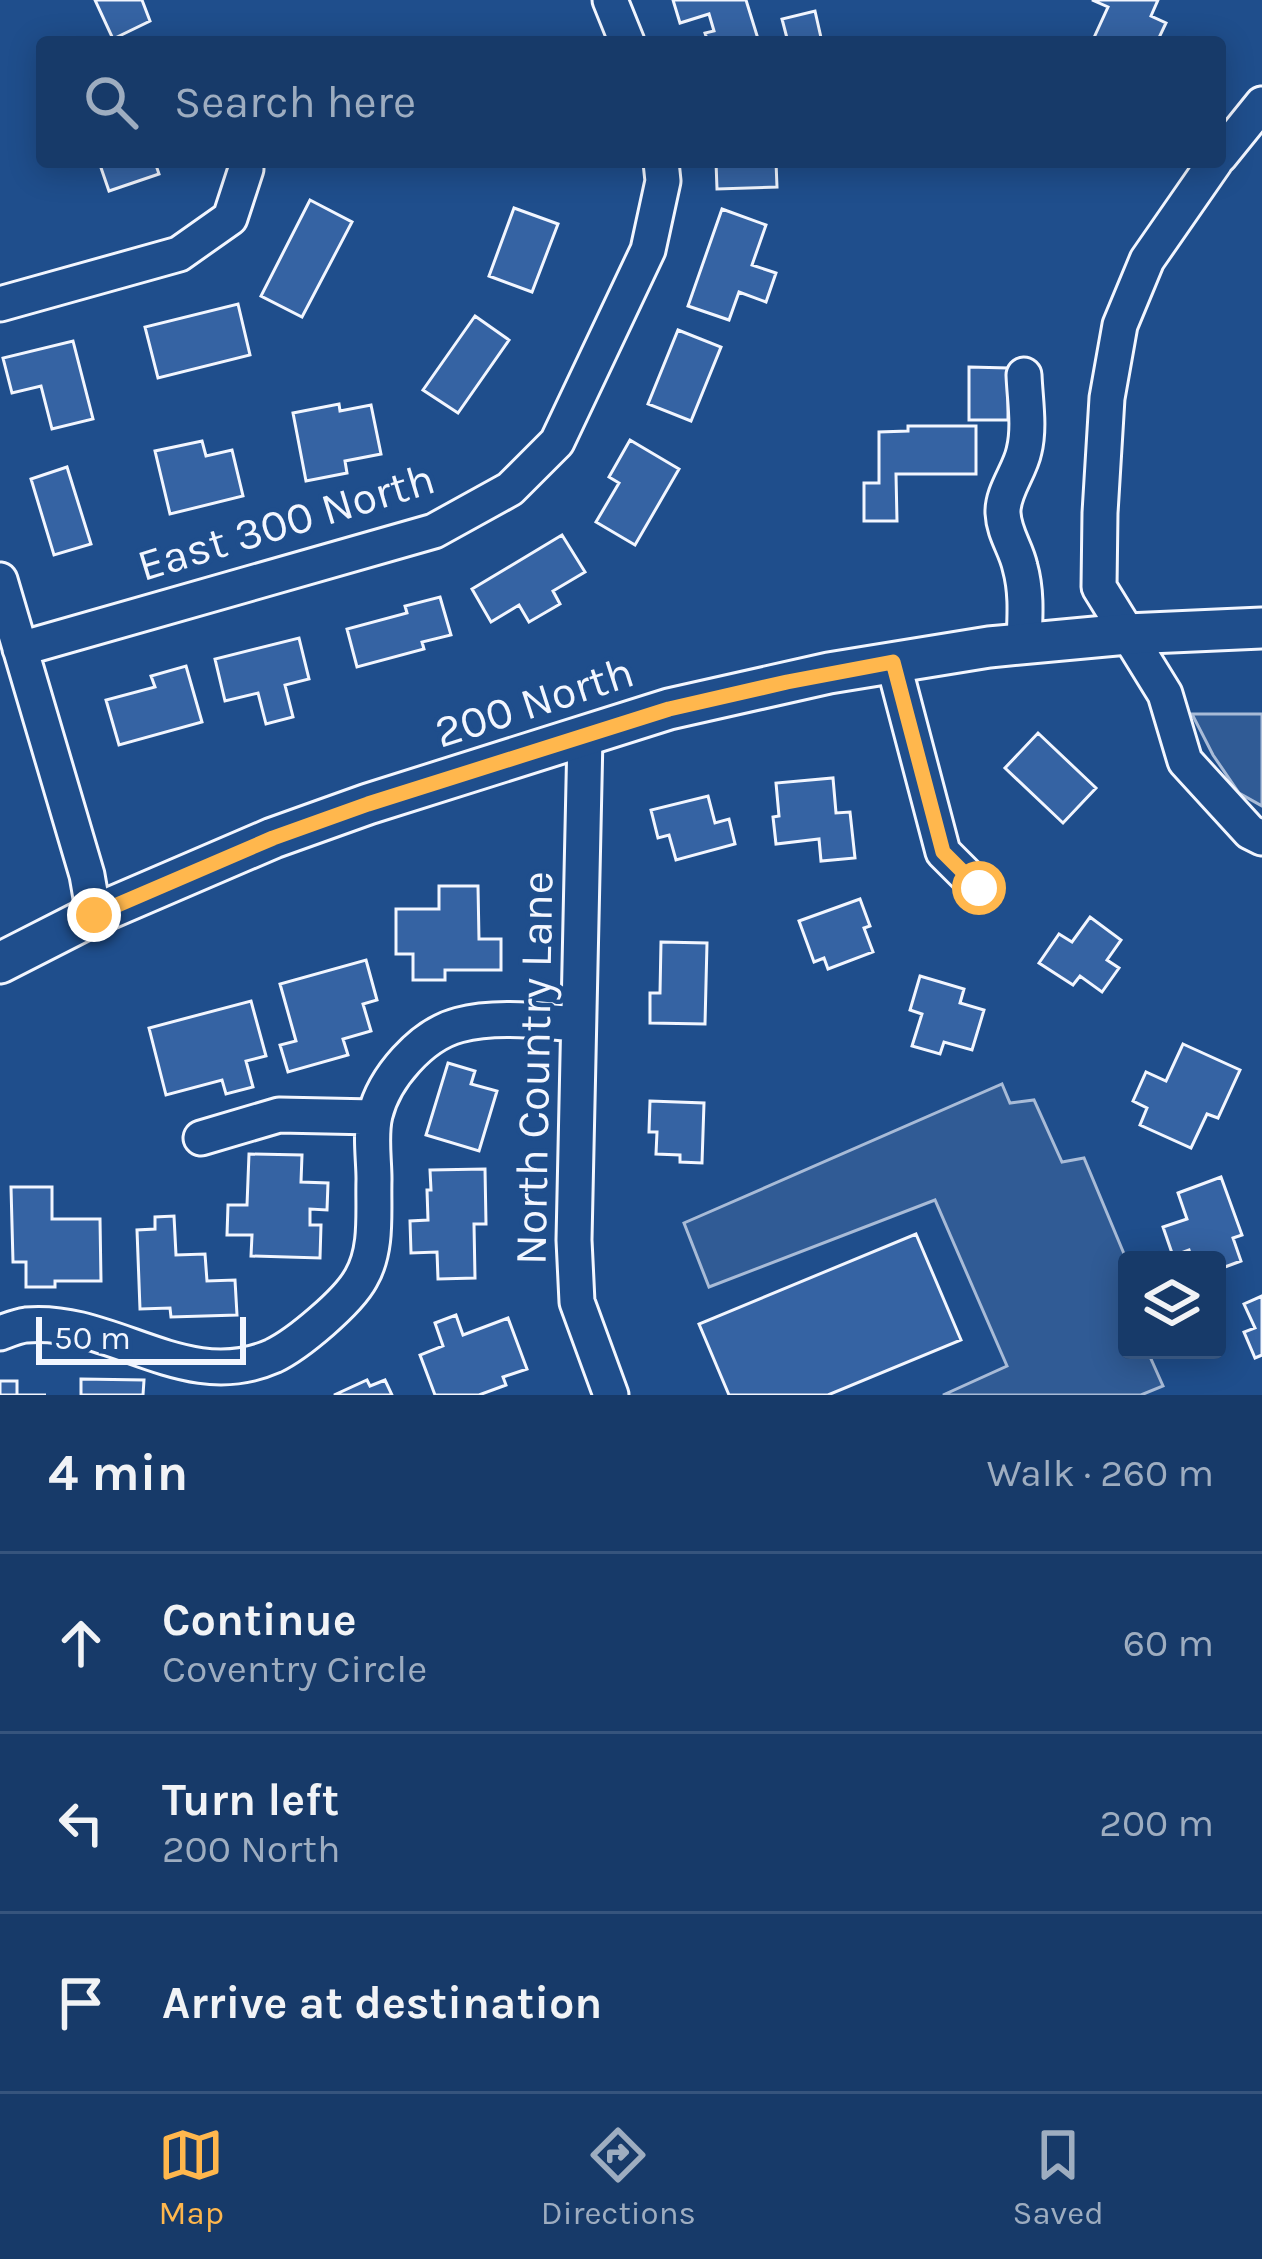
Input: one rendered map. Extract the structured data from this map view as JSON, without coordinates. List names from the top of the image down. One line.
{"streets":{"main road":["200 North"],"street":["East 300 North","North Country Lane"]},"crossings":[["200 North","North Country Lane"]],"scale_bar":"50 m","page":{"search":"Search here","scale":"50 m","heading":["4 min","Walk · 260 m"],"list":[["Continue","Coventry Circle","60 m"],["Turn left","200 North","200 m"],"Arrive at destination"],"nav":["Map","Directions","Saved"]}}
